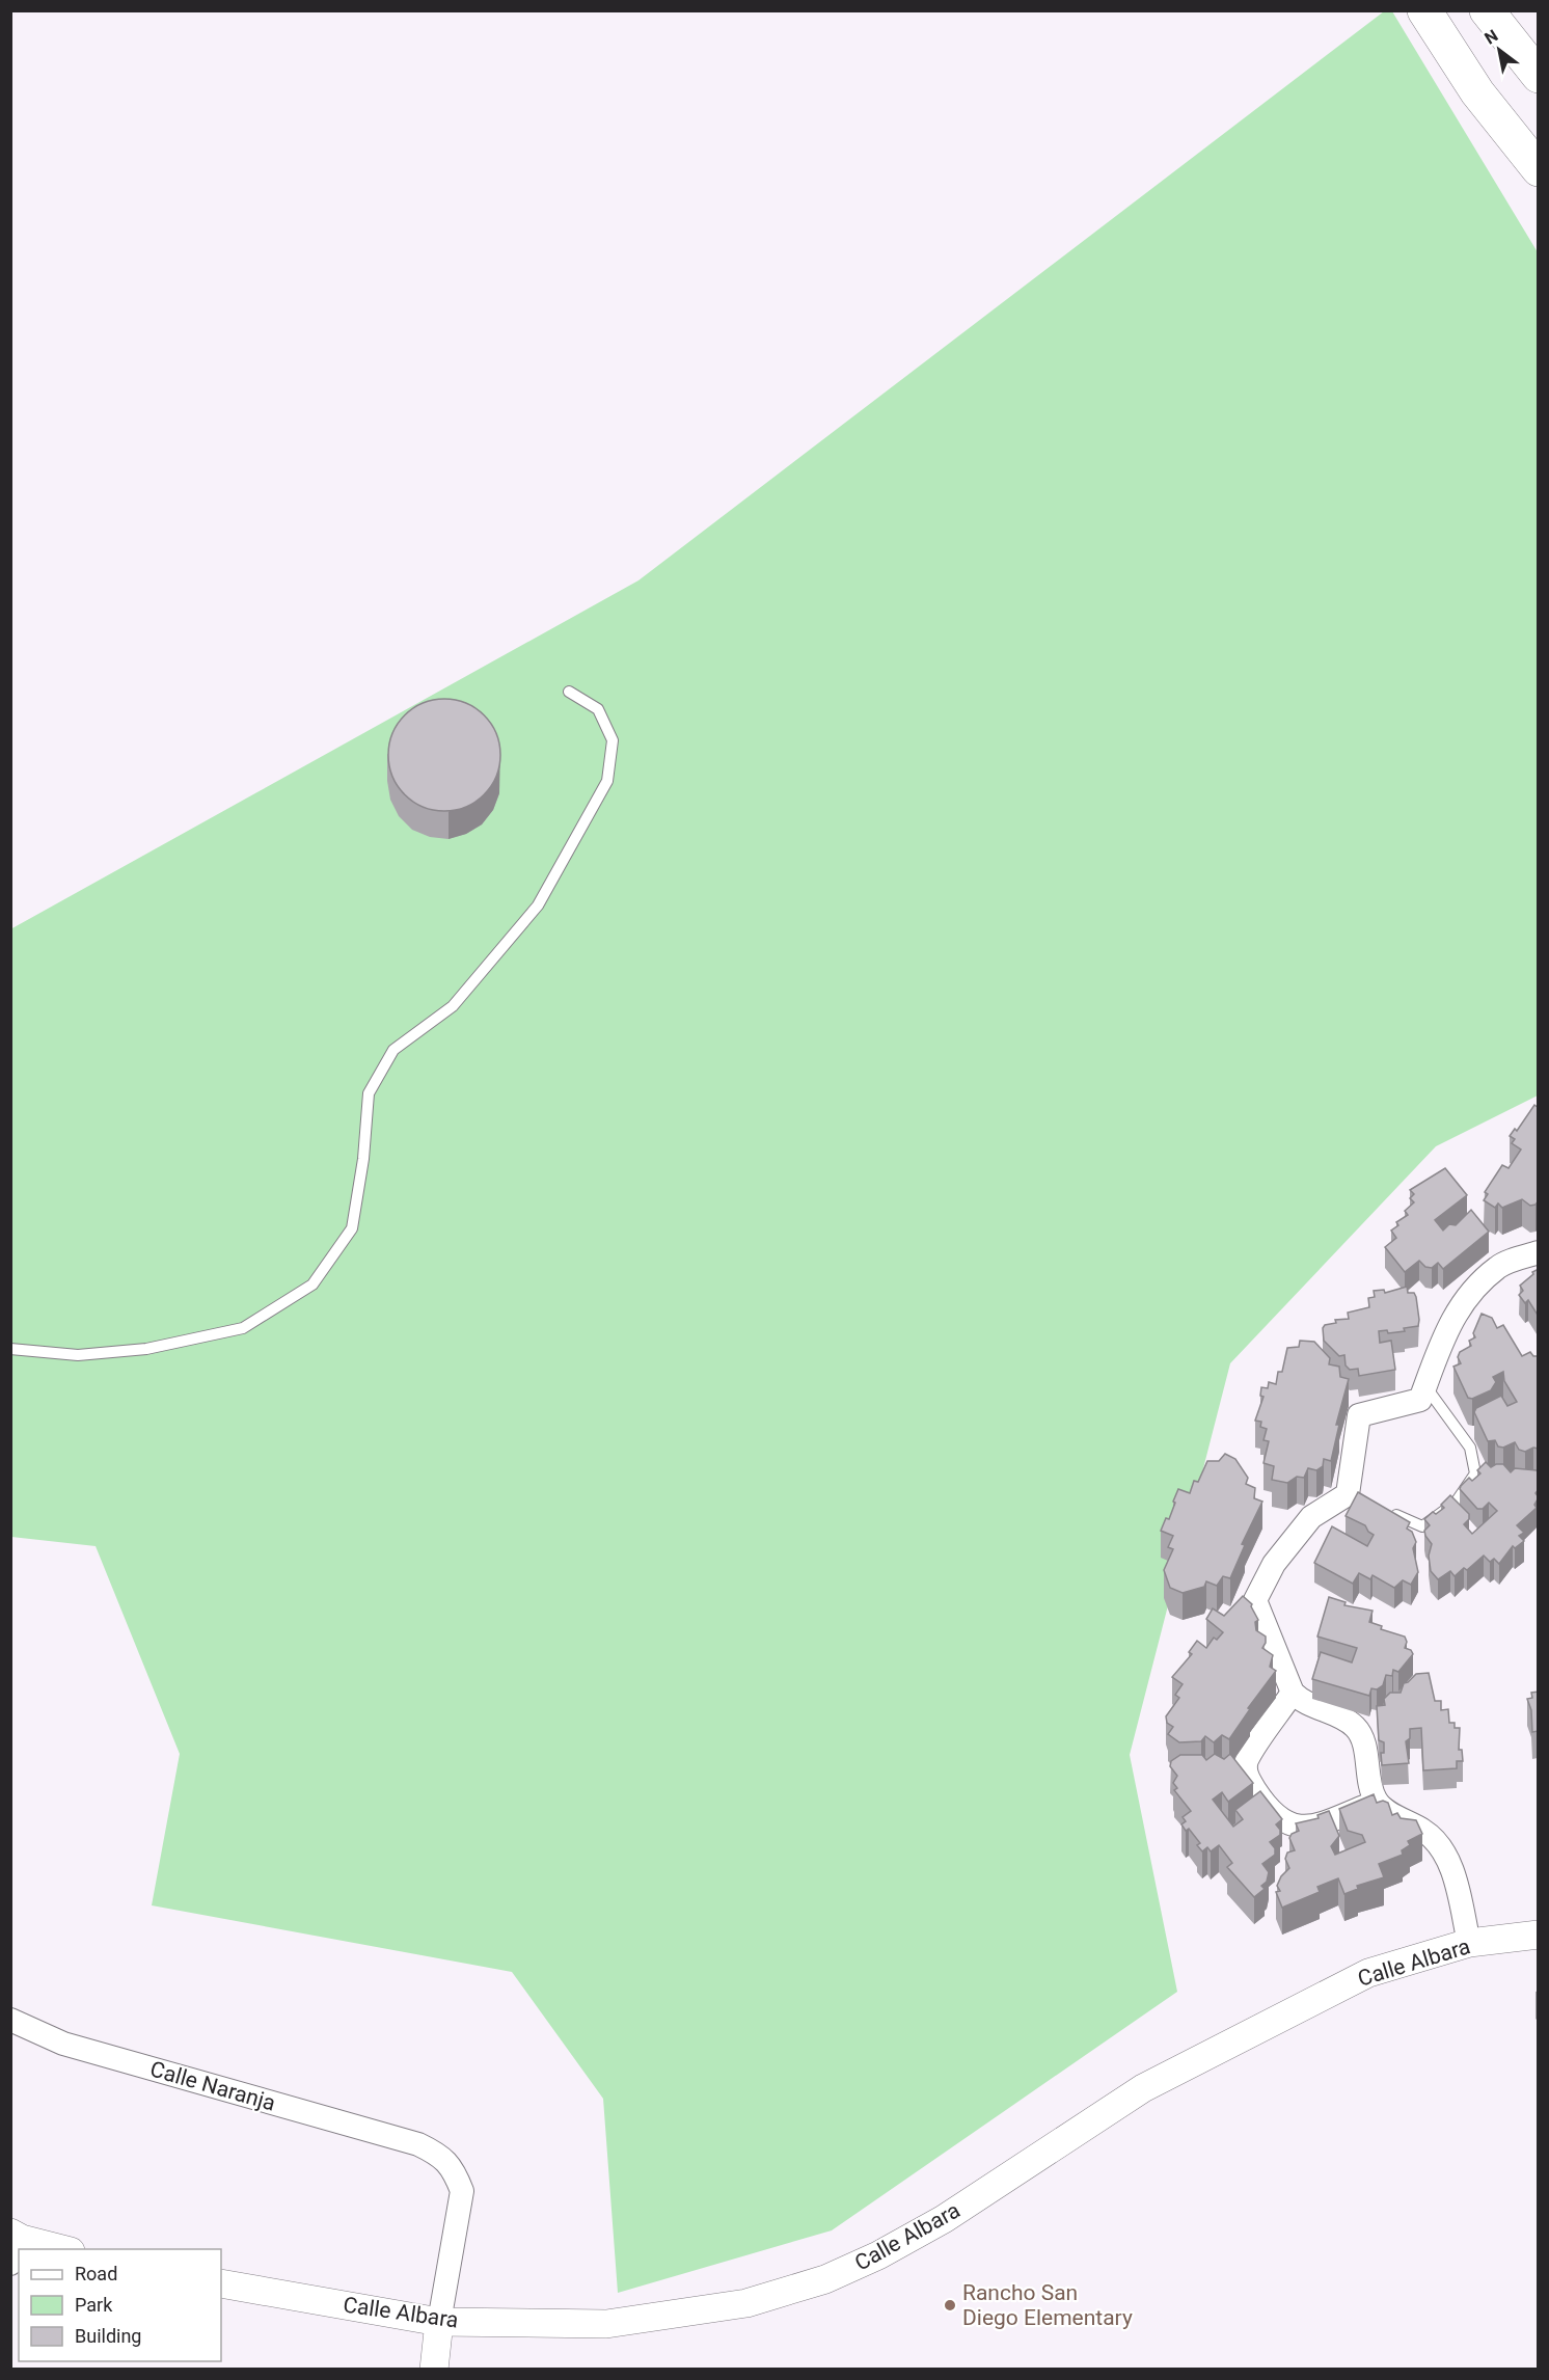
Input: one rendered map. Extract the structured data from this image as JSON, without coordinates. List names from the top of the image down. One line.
{"streets":{"street":["Calle Albara","Calle Naranja"]},"crossings":[["Calle Albara","Calle Naranja"]],"places":["Rancho San Diego Elementary"],"legend":["Road","Park","Building"],"north":"top left"}
